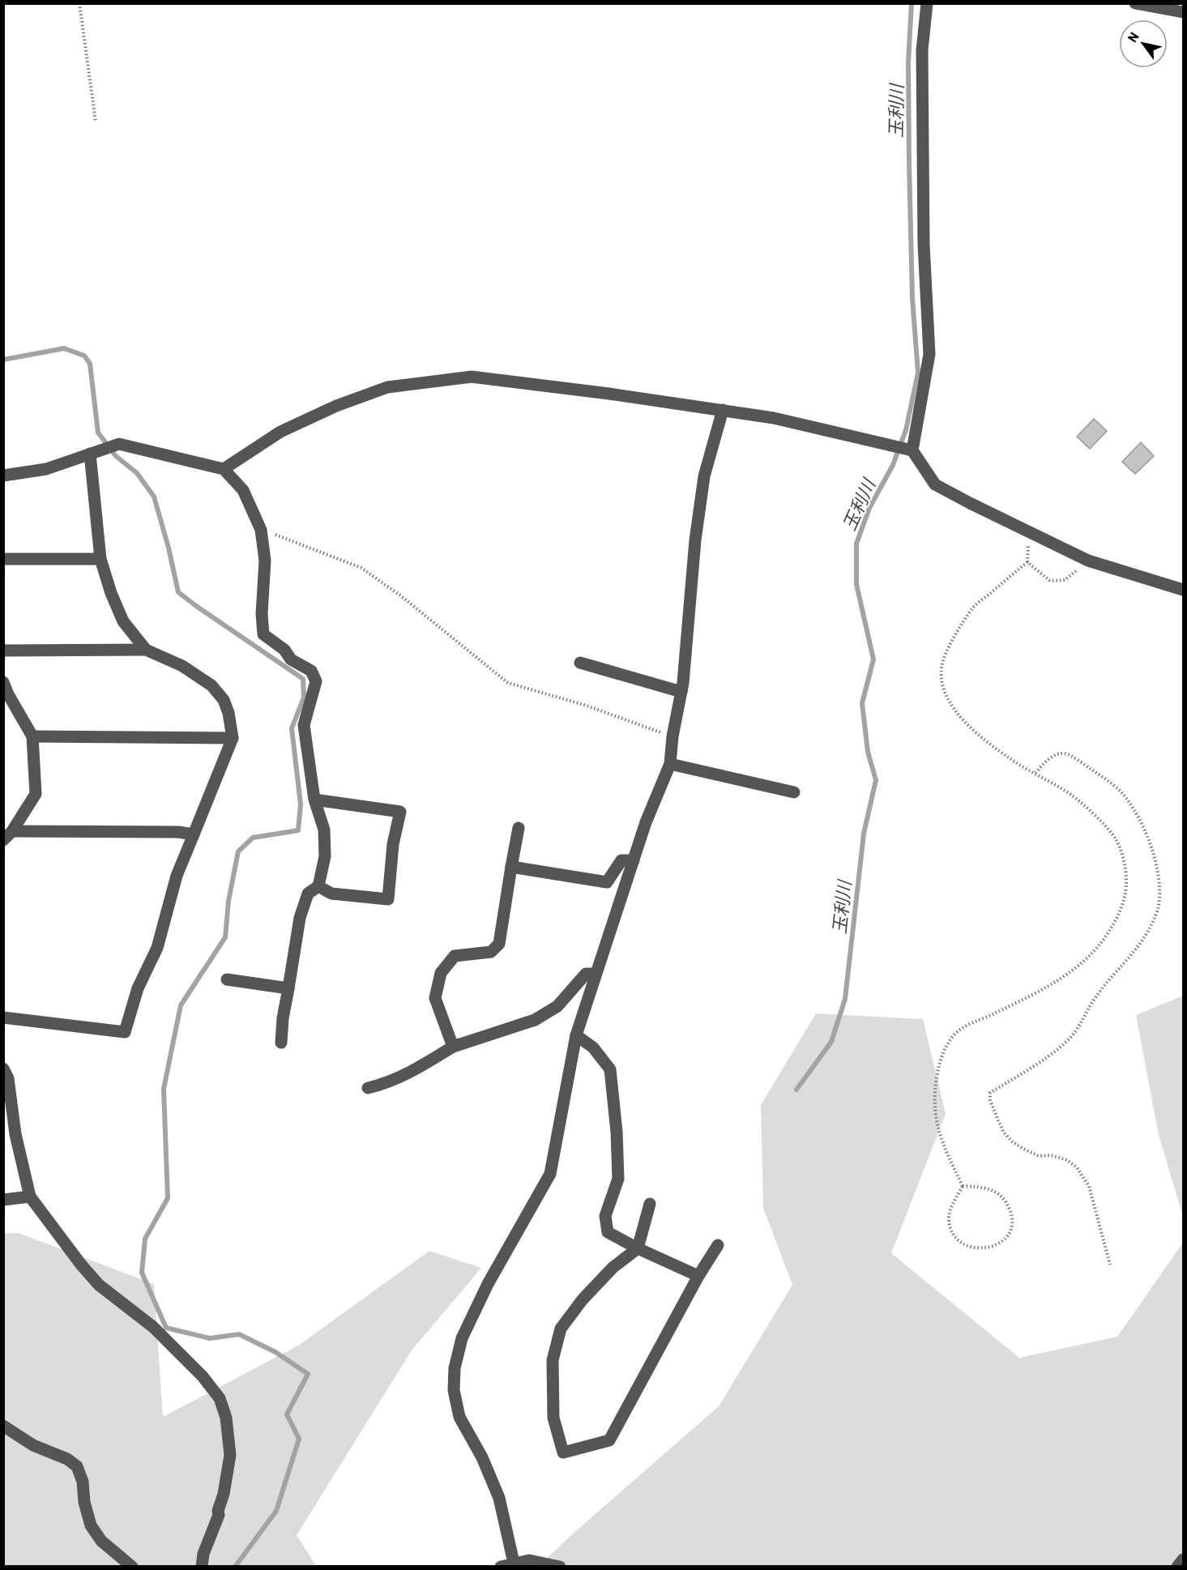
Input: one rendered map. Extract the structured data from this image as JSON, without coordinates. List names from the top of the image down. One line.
{"water":["玉利川"],"north":"top left"}
